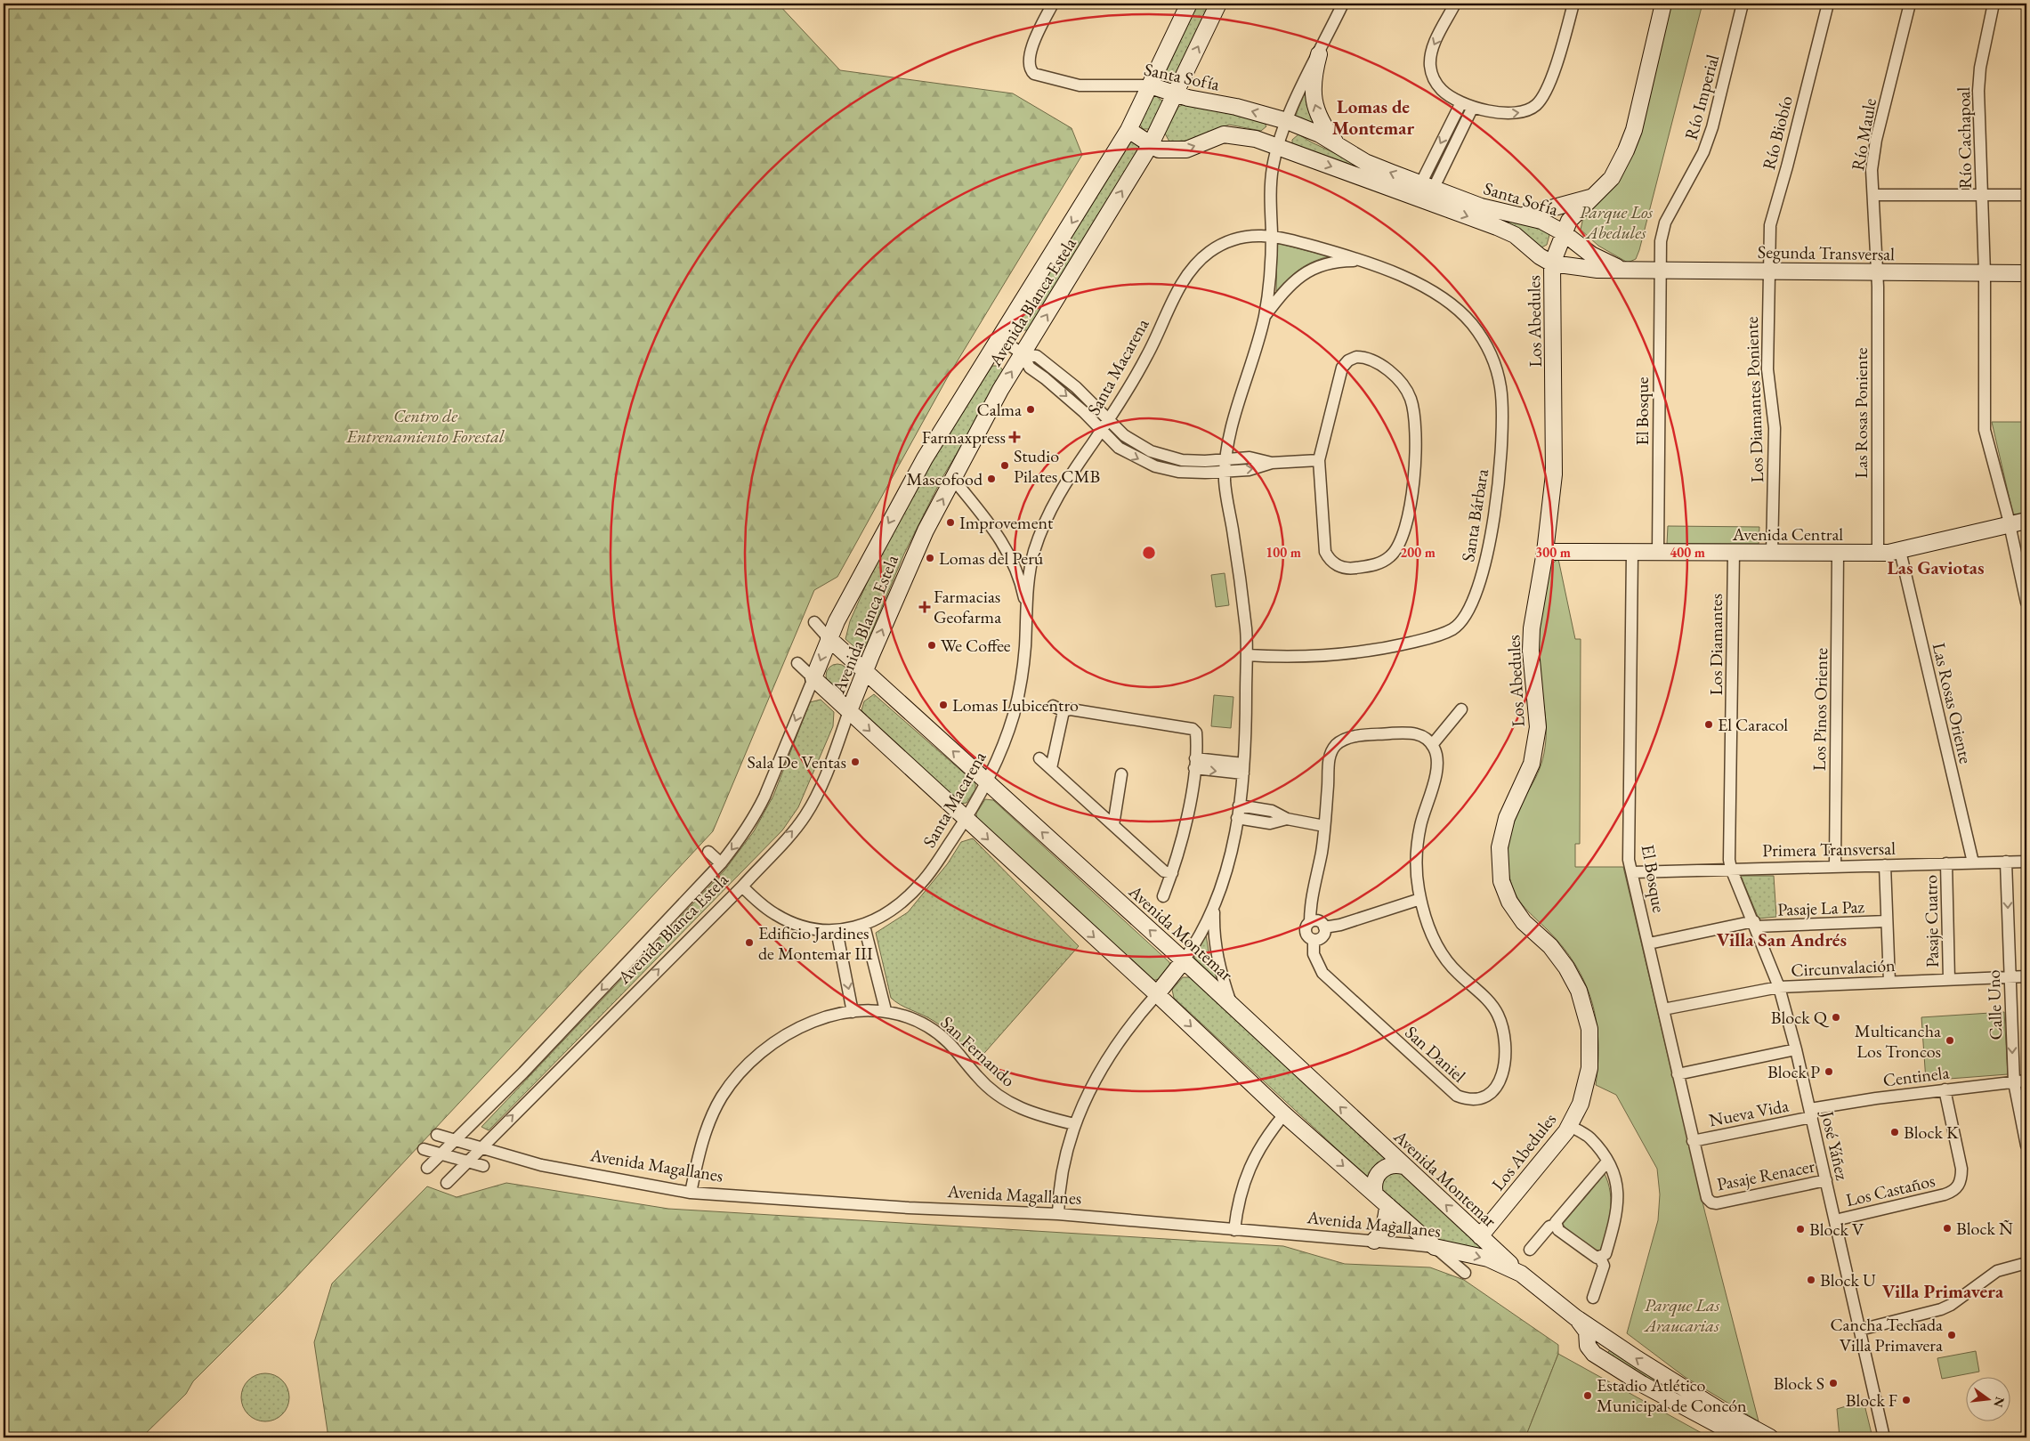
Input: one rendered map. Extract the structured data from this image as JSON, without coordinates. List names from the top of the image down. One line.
{"streets":{"main road":["Santa Sofía","Segunda Transversal","Avenida Blanca Estela","Los Abedules","Avenida Central","Avenida Montemar","Avenida Magallanes"],"street":["Río Imperial","Río Biobío","Río Maule","Río Cachapoal","Santa Macarena","Los Diamantes Poniente","El Bosque","Las Rosas Poniente","Santa Bárbara","Los Diamantes","Las Rosas Oriente","Los Pinos Oriente","Primera Transversal","Pasaje La Paz","Pasaje Cuatro","Circunvalación","Calle Uno","San Fernando","San Daniel","Centinela","Nueva Vida","José Yáñez","Pasaje Renacer","Los Castaños"]},"crossings":[["Santa Sofía","Segunda Transversal"],["Santa Sofía","Avenida Blanca Estela"],["Santa Sofía","Los Abedules"],["Río Imperial","Segunda Transversal"],["Río Imperial","El Bosque"],["Río Biobío","Segunda Transversal"],["Río Biobío","Los Diamantes Poniente"],["Río Maule","Segunda Transversal"],["Río Maule","Las Rosas Poniente"],["Río Cachapoal","Segunda Transversal"],["Río Cachapoal","Avenida Central"],["Segunda Transversal","Los Diamantes Poniente"],["Segunda Transversal","El Bosque"],["Segunda Transversal","Las Rosas Poniente"],["Avenida Blanca Estela","Santa Macarena"],["Avenida Blanca Estela","Avenida Montemar"],["Avenida Blanca Estela","Avenida Magallanes"],["Los Abedules","Avenida Central"],["Los Abedules","Avenida Montemar"],["Santa Macarena","Santa Bárbara"],["Santa Macarena","Avenida Montemar"],["Los Diamantes Poniente","Avenida Central"],["El Bosque","Avenida Central"],["El Bosque","Primera Transversal"],["El Bosque","Pasaje La Paz"],["El Bosque","Circunvalación"],["El Bosque","Nueva Vida"],["El Bosque","Pasaje Renacer"],["Las Rosas Poniente","Avenida Central"],["Avenida Central","Los Diamantes"],["Avenida Central","Las Rosas Oriente"],["Avenida Central","Los Pinos Oriente"],["Los Diamantes","Primera Transversal"],["Los Diamantes","José Yáñez"],["Las Rosas Oriente","Primera Transversal"],["Los Pinos Oriente","Primera Transversal"],["Primera Transversal","Pasaje Cuatro"],["Primera Transversal","Calle Uno"],["Primera Transversal","José Yáñez"],["Pasaje La Paz","José Yáñez"],["Pasaje Cuatro","Circunvalación"],["Avenida Montemar","Avenida Magallanes"],["Circunvalación","Calle Uno"],["Circunvalación","José Yáñez"],["Calle Uno","Centinela"],["San Fernando","Avenida Magallanes"],["Centinela","Nueva Vida"],["Centinela","José Yáñez"],["Centinela","Los Castaños"],["Nueva Vida","José Yáñez"],["José Yáñez","Pasaje Renacer"],["José Yáñez","Los Castaños"]],"one_way":["Avenida Montemar","Calle Uno"],"districts":["Lomas de Montemar","Las Gaviotas","Villa San Andrés","Villa Primavera"],"parks":["Parque Los Abedules","Centro de Entrenamiento Forestal","Parque Las Araucarias"],"places":{"other":["Calma","Studio Pilates CMB","Mascofood","Improvement","Lomas del Perú","We Coffee","Lomas Lubicentro","El Caracol","Sala De Ventas","Edificio Jardines de Montemar III","Block Q","Multicancha Los Troncos","Block P","Block K","Block Ñ","Block V","Block U","Cancha Techada Villa Primavera","Block S","Estadio Atlético Municipal de Concón","Block F"],"health":["Farmaxpress","Farmacias Geofarma"]},"north":"right","rings":["100 m","200 m","300 m","400 m"]}
